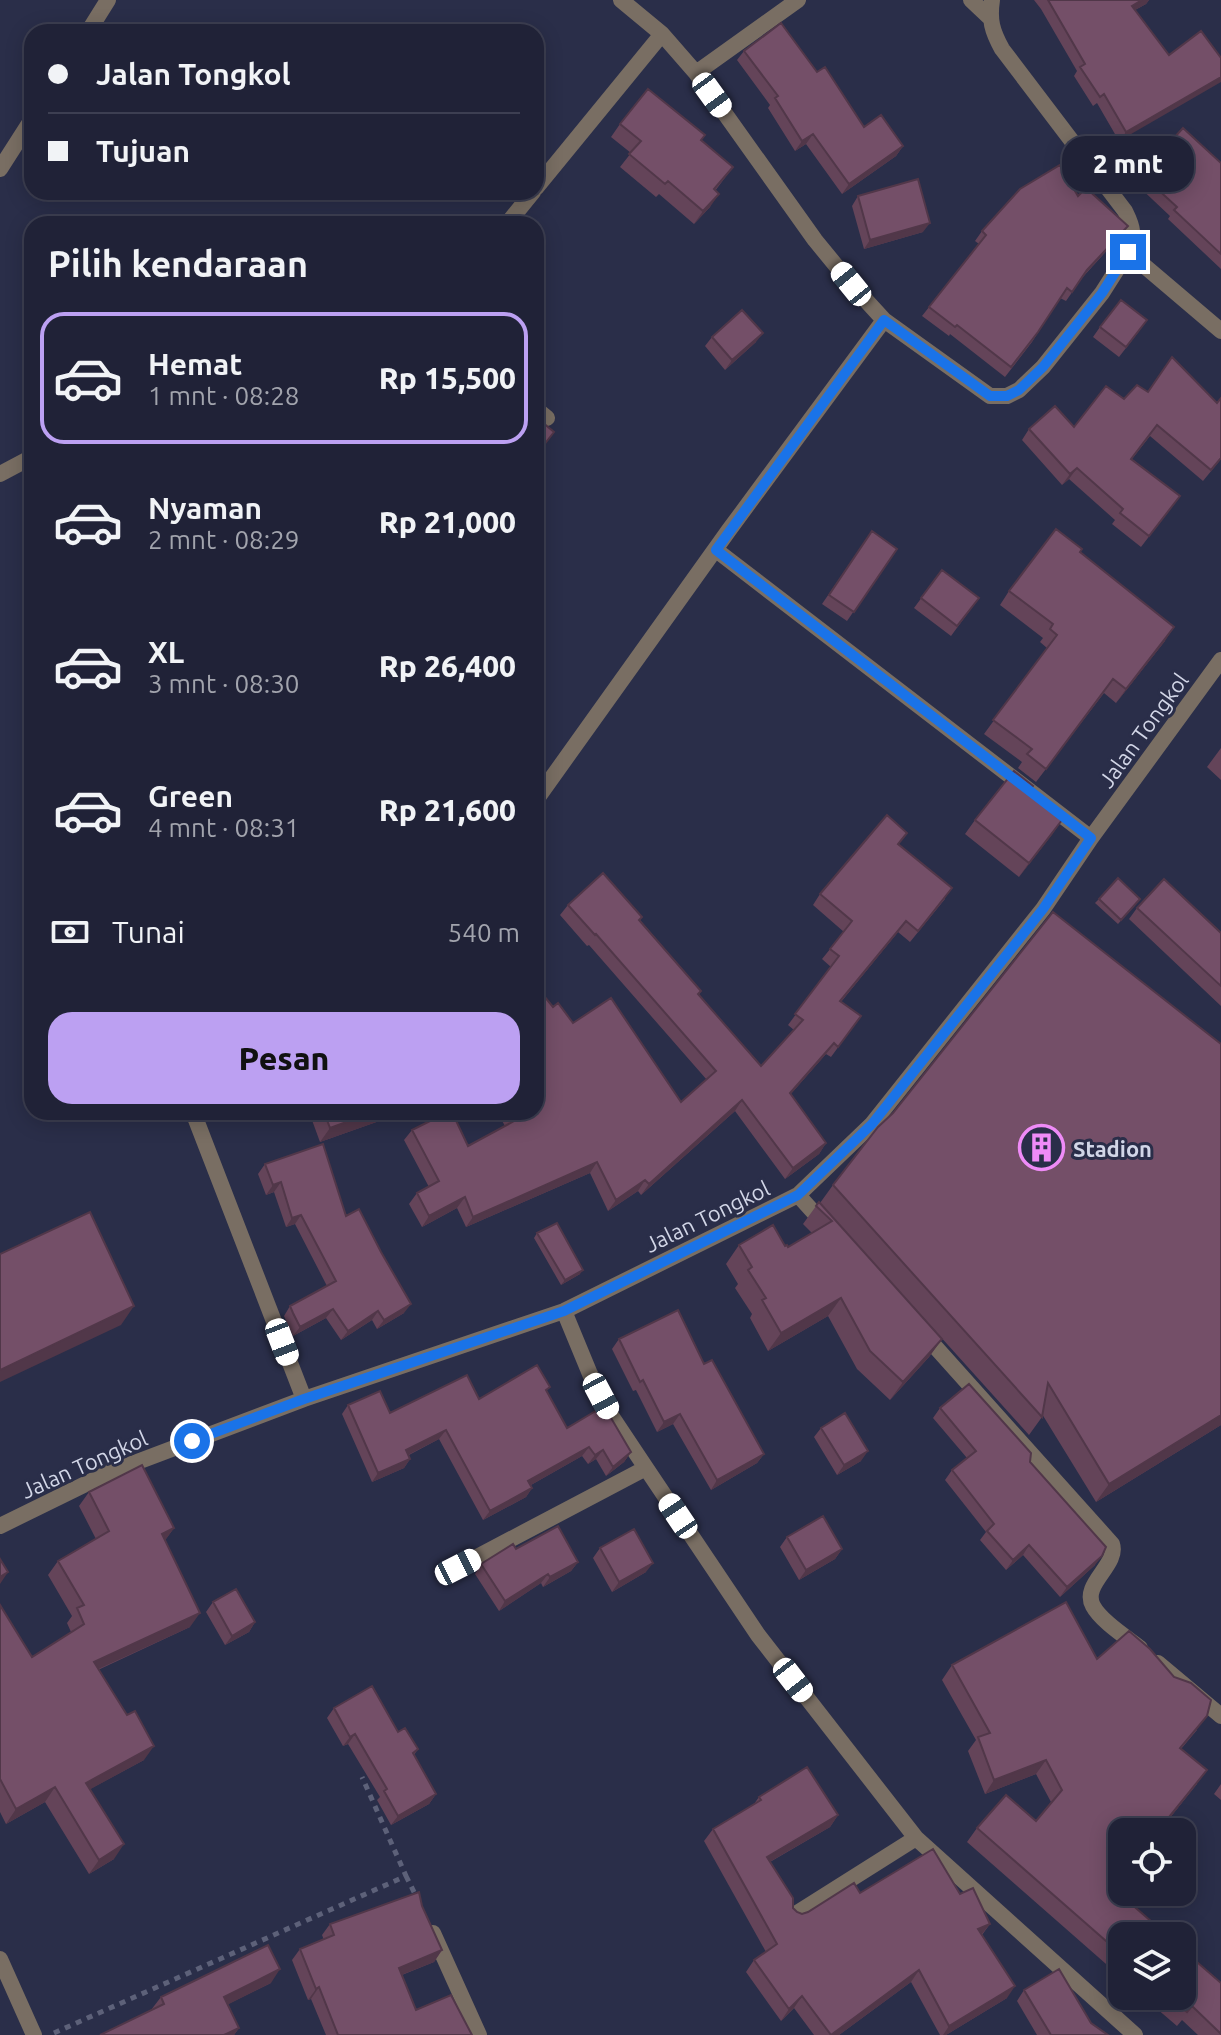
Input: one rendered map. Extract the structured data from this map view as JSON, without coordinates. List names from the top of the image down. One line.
{"streets":{"street":["Jalan Tongkol"]},"places":{"building":["Stadion"]},"page":{"banner":["Jalan Tongkol","Tujuan"],"bubble":"2 mnt","heading":"Pilih kendaraan","list":[{"name":"Hemat","note":"1 mnt · 08:28","value":"Rp 15,500"},{"name":"Nyaman","note":"2 mnt · 08:29","value":"Rp 21,000"},{"name":"XL","note":"3 mnt · 08:30","value":"Rp 26,400"},{"name":"Green","note":"4 mnt · 08:31","value":"Rp 21,600"}],"pay":["Tunai","540 m"],"buttons":"Pesan"}}
